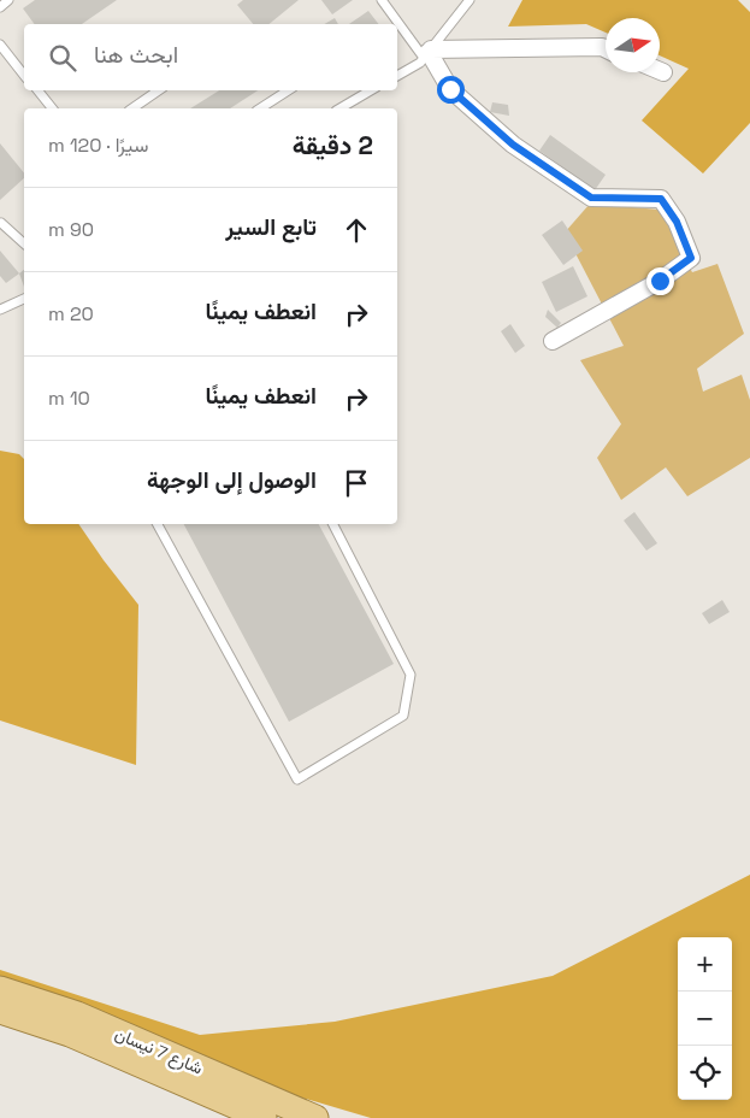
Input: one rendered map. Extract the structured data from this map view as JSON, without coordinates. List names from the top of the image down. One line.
{"streets":{"main road":["شارع 7 نيسان"]},"north":"right","page":{"search":"ابحث هنا","heading":["2 دقيقة","سيرًا · 120 m"],"list":[["تابع السير","90 m"],["انعطف يمينًا","20 m"],["انعطف يمينًا","10 m"],"الوصول إلى الوجهة"],"map_buttons":["+","−"]}}
